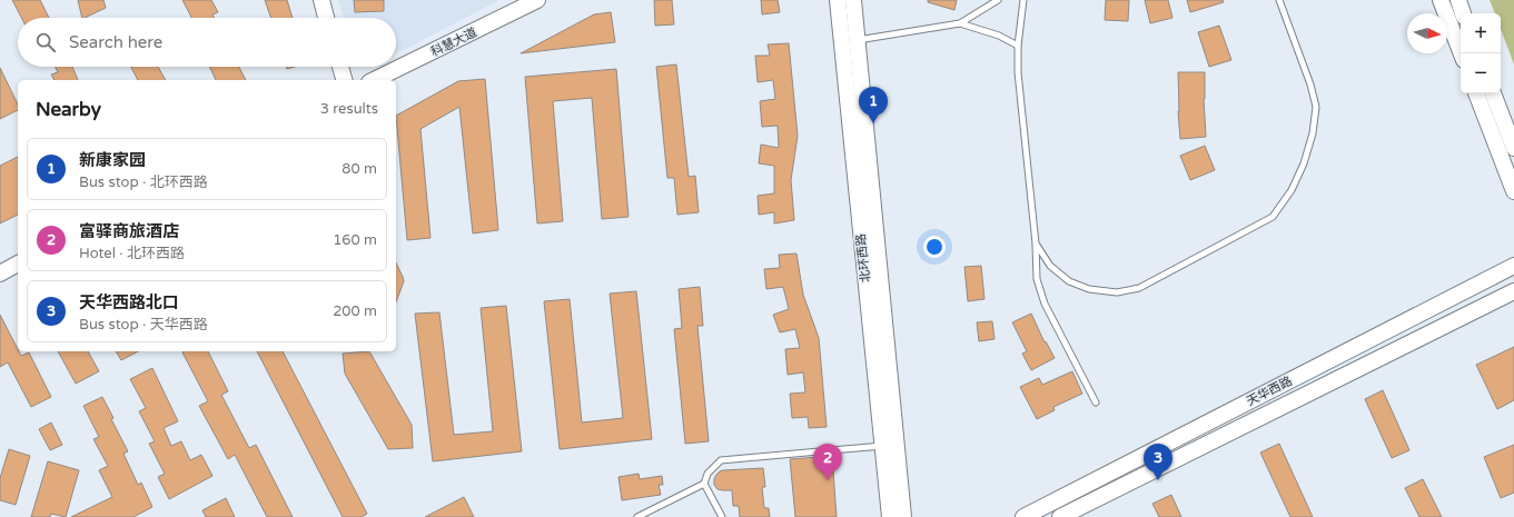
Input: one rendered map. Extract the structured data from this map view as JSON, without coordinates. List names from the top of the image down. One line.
{"streets":{"street":["科慧大道","北环西路","天华西路"]},"north":"right","page":{"map_buttons":["+","−"],"search":"Search here","heading":["Nearby","3 results"],"pins":["1","2","3"],"list":[{"mark":"1","name":"新康家园","note":"Bus stop · 北环西路","value":"80 m"},{"mark":"2","name":"富驿商旅酒店","note":"Hotel · 北环西路","value":"160 m"},{"mark":"3","name":"天华西路北口","note":"Bus stop · 天华西路","value":"200 m"}]}}
